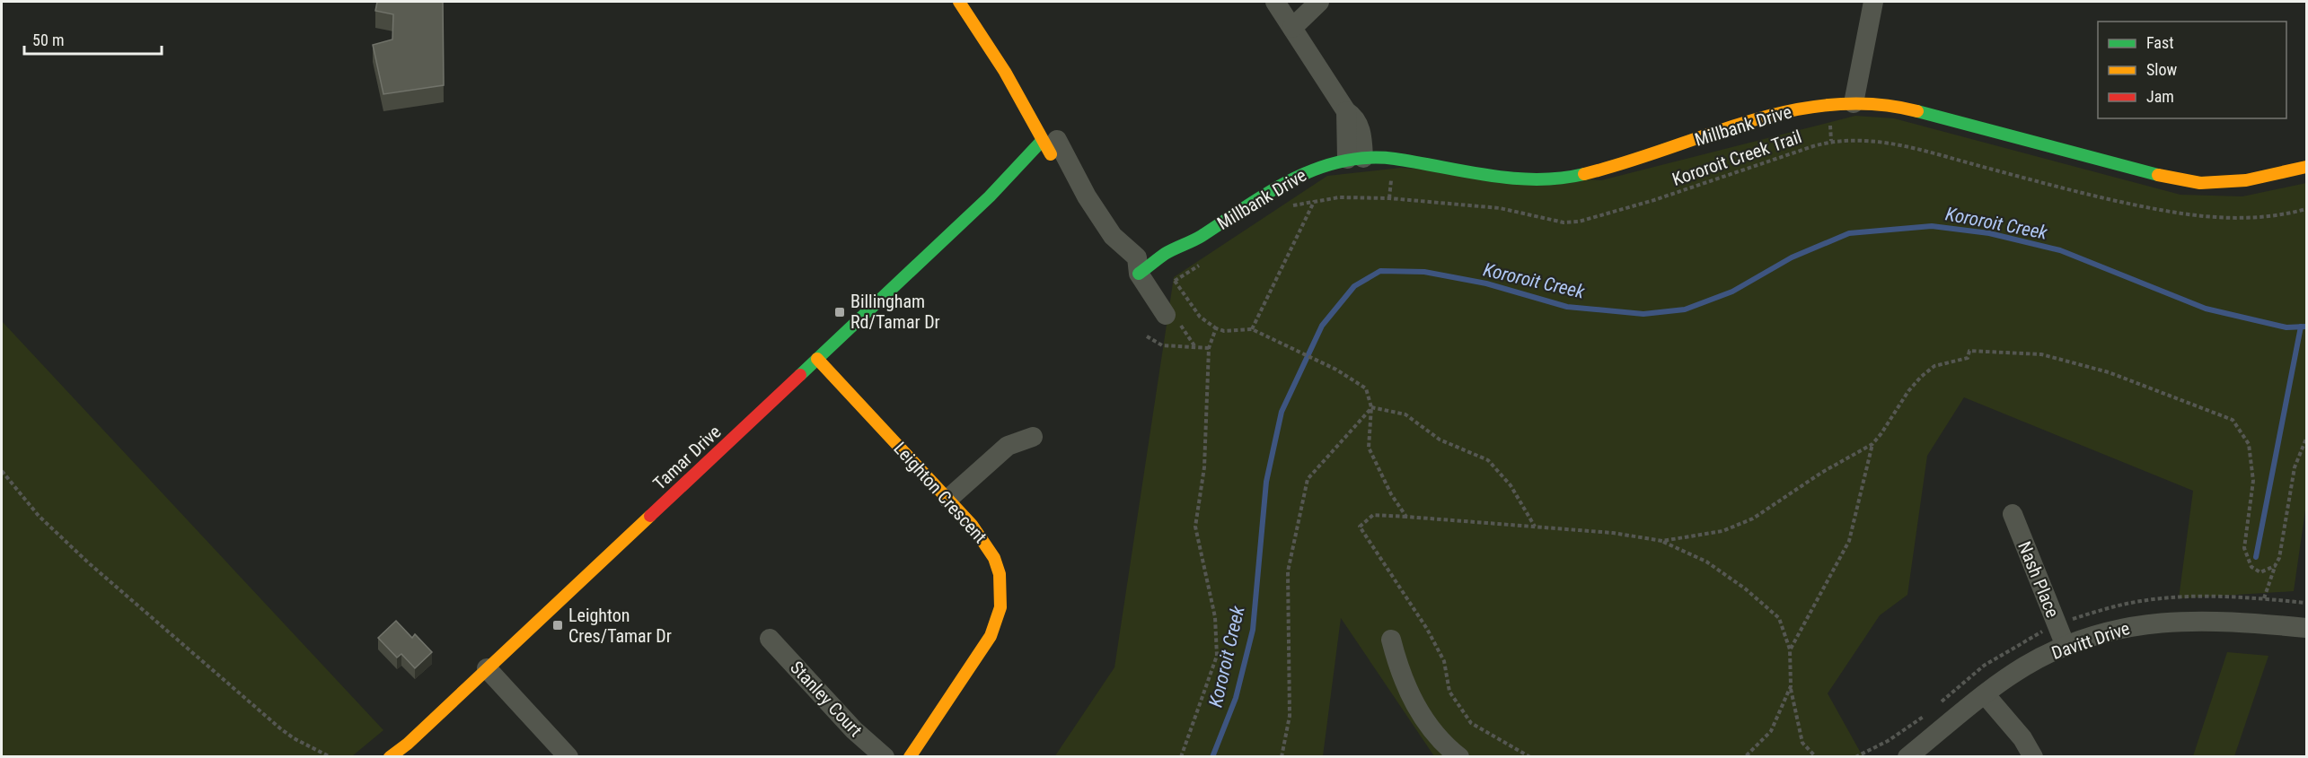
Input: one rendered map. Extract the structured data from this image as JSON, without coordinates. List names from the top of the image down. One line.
{"streets":{"street":["Millbank Drive","Tamar Drive","Leighton Crescent","Nash Place","Davitt Drive","Stanley Court"],"path":["Kororoit Creek Trail"]},"crossings":[["Tamar Drive","Leighton Crescent"],["Nash Place","Davitt Drive"]],"water":["Kororoit Creek"],"places":{"transit":["Billingham Rd/Tamar Dr","Leighton Cres/Tamar Dr"]},"legend":["Fast","Slow","Jam"],"scale_bar":"50 m"}
